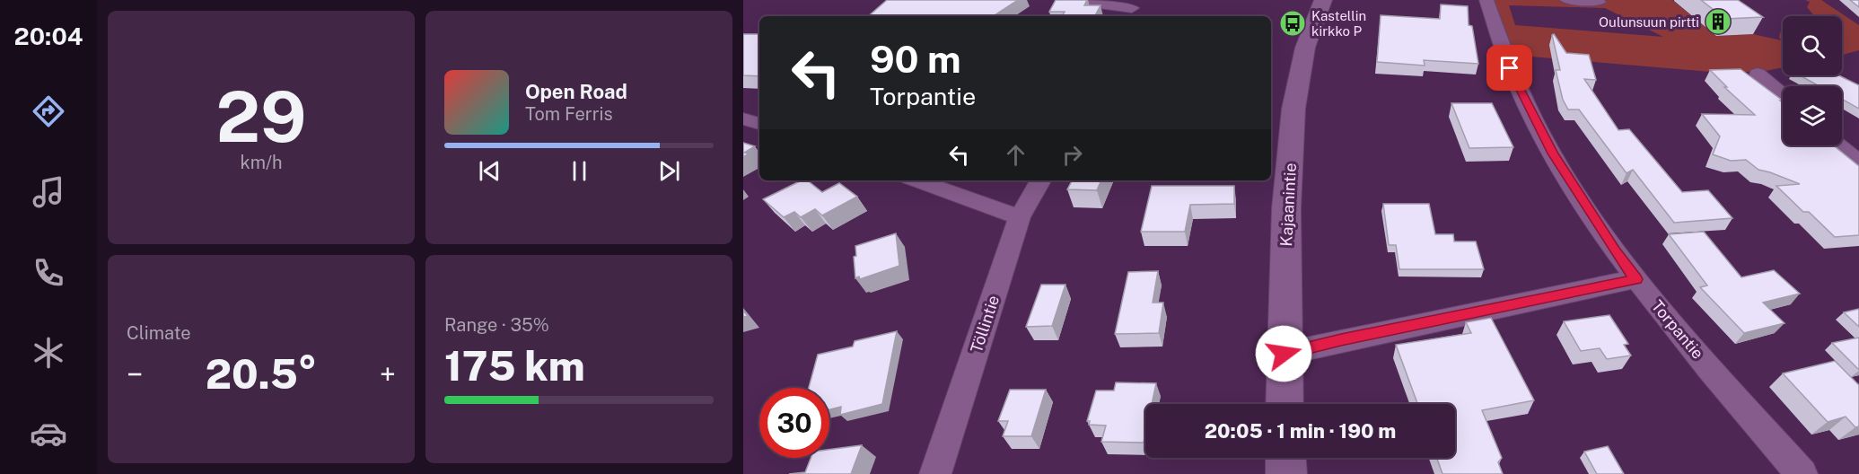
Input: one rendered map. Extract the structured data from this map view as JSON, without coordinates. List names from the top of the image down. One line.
{"streets":{"main road":["Kajaanintie"],"street":["Töllintie","Torpantie"]},"places":{"building":["Oulunsuun pirtti"],"bus stop":["Kastellin kirkko P"]},"page":{"tabs":"20:04","tile":[["29","km/h"],"Climate",["Range · 35%","175 km"]],"turn":["90 m","Torpantie"],"song":["Open Road","Tom Ferris"],"heat":["−","20.5°","+"],"limit":"30","trip":"20:05 · 1 min · 190 m"}}
